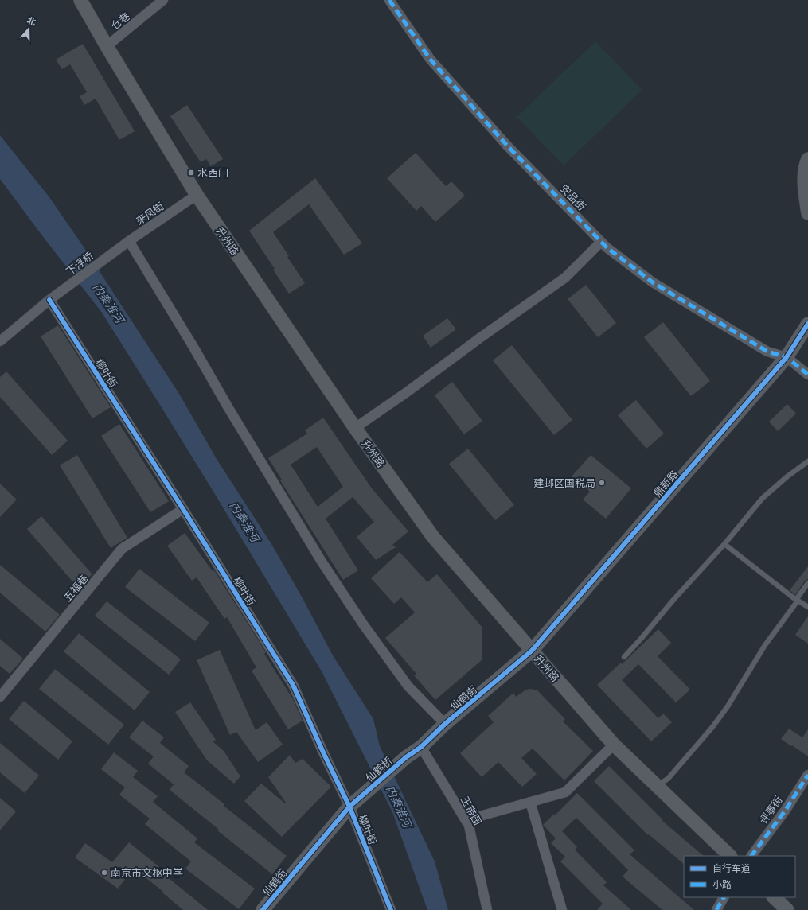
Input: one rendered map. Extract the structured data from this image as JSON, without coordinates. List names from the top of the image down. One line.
{"streets":{"main road":["升州路","鼎新路","仙鹤街","仙鹤桥"],"street":["仓巷","安品街","来凤街","下浮桥","柳叶街","五福巷","评事街","玉带园"]},"crossings":[["仓巷","升州路"],["安品街","鼎新路"],["来凤街","升州路"],["来凤街","下浮桥"],["升州路","鼎新路"],["升州路","仙鹤街"],["下浮桥","柳叶街"],["柳叶街","五福巷"],["柳叶街","仙鹤街"],["鼎新路","仙鹤街"],["仙鹤街","仙鹤桥"],["仙鹤街","玉带园"]],"water":["内秦淮河"],"places":{"transit":["水西门"],"other":["建邺区国税局","南京市文枢中学"]},"legend":["自行车道","小路"],"north":"top"}
